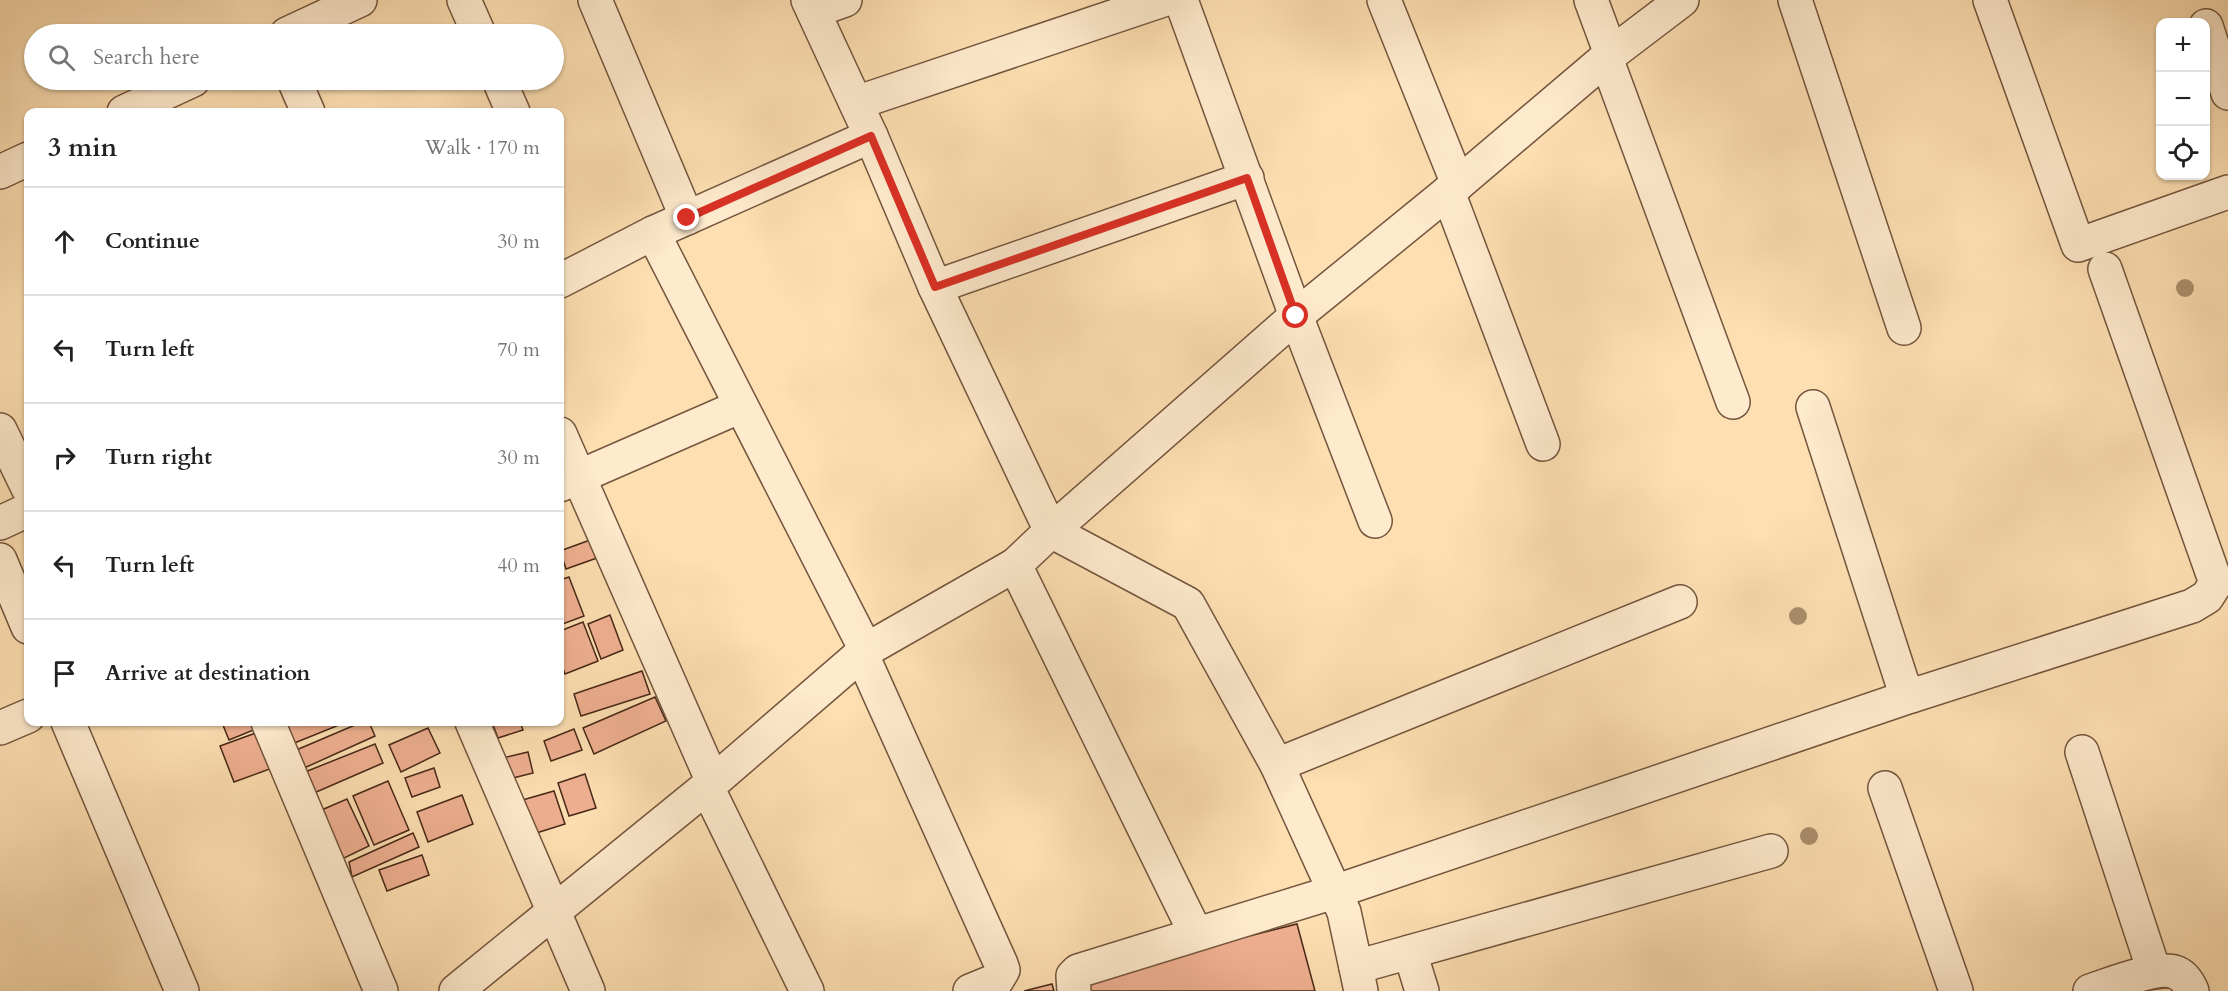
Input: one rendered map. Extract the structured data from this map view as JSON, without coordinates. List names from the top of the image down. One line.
{"page":{"map_buttons":["+","−"],"search":"Search here","heading":["3 min","Walk · 170 m"],"list":[["Continue","30 m"],["Turn left","70 m"],["Turn right","30 m"],["Turn left","40 m"],"Arrive at destination"]}}
